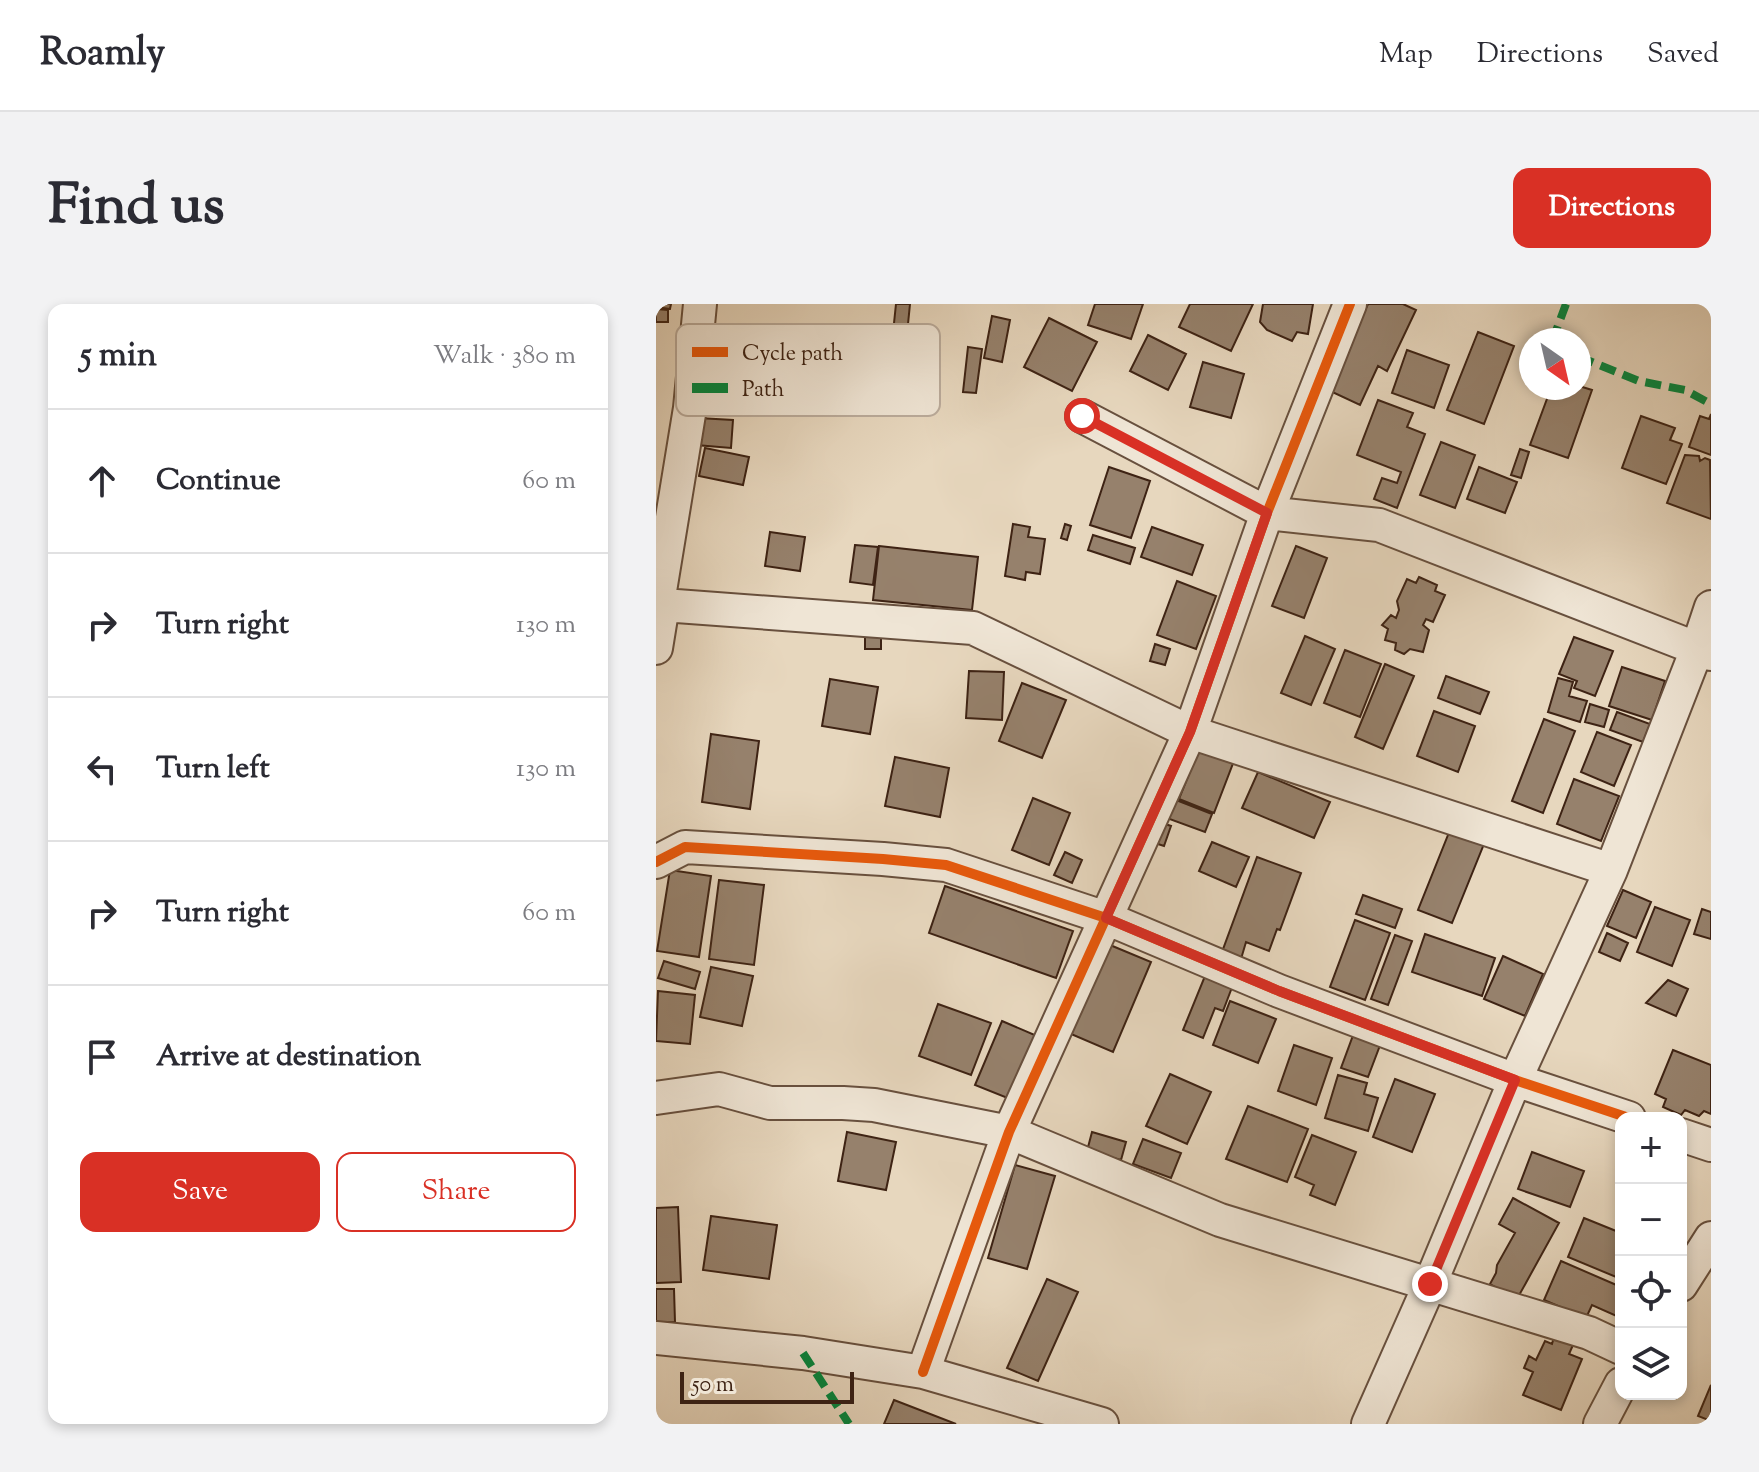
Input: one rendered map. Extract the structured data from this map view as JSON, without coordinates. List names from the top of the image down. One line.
{"legend":["Cycle path","Path"],"scale_bar":"50 m","north":"bottom right","page":{"header":"Roamly","nav":["Map","Directions","Saved"],"title":"Find us","buttons":["Directions",["Save","Share"]],"heading":["5 min","Walk · 380 m"],"list":[["Continue","60 m"],["Turn right","130 m"],["Turn left","130 m"],["Turn right","60 m"],"Arrive at destination"],"map_buttons":["+","−"],"scale":"50 m"}}
